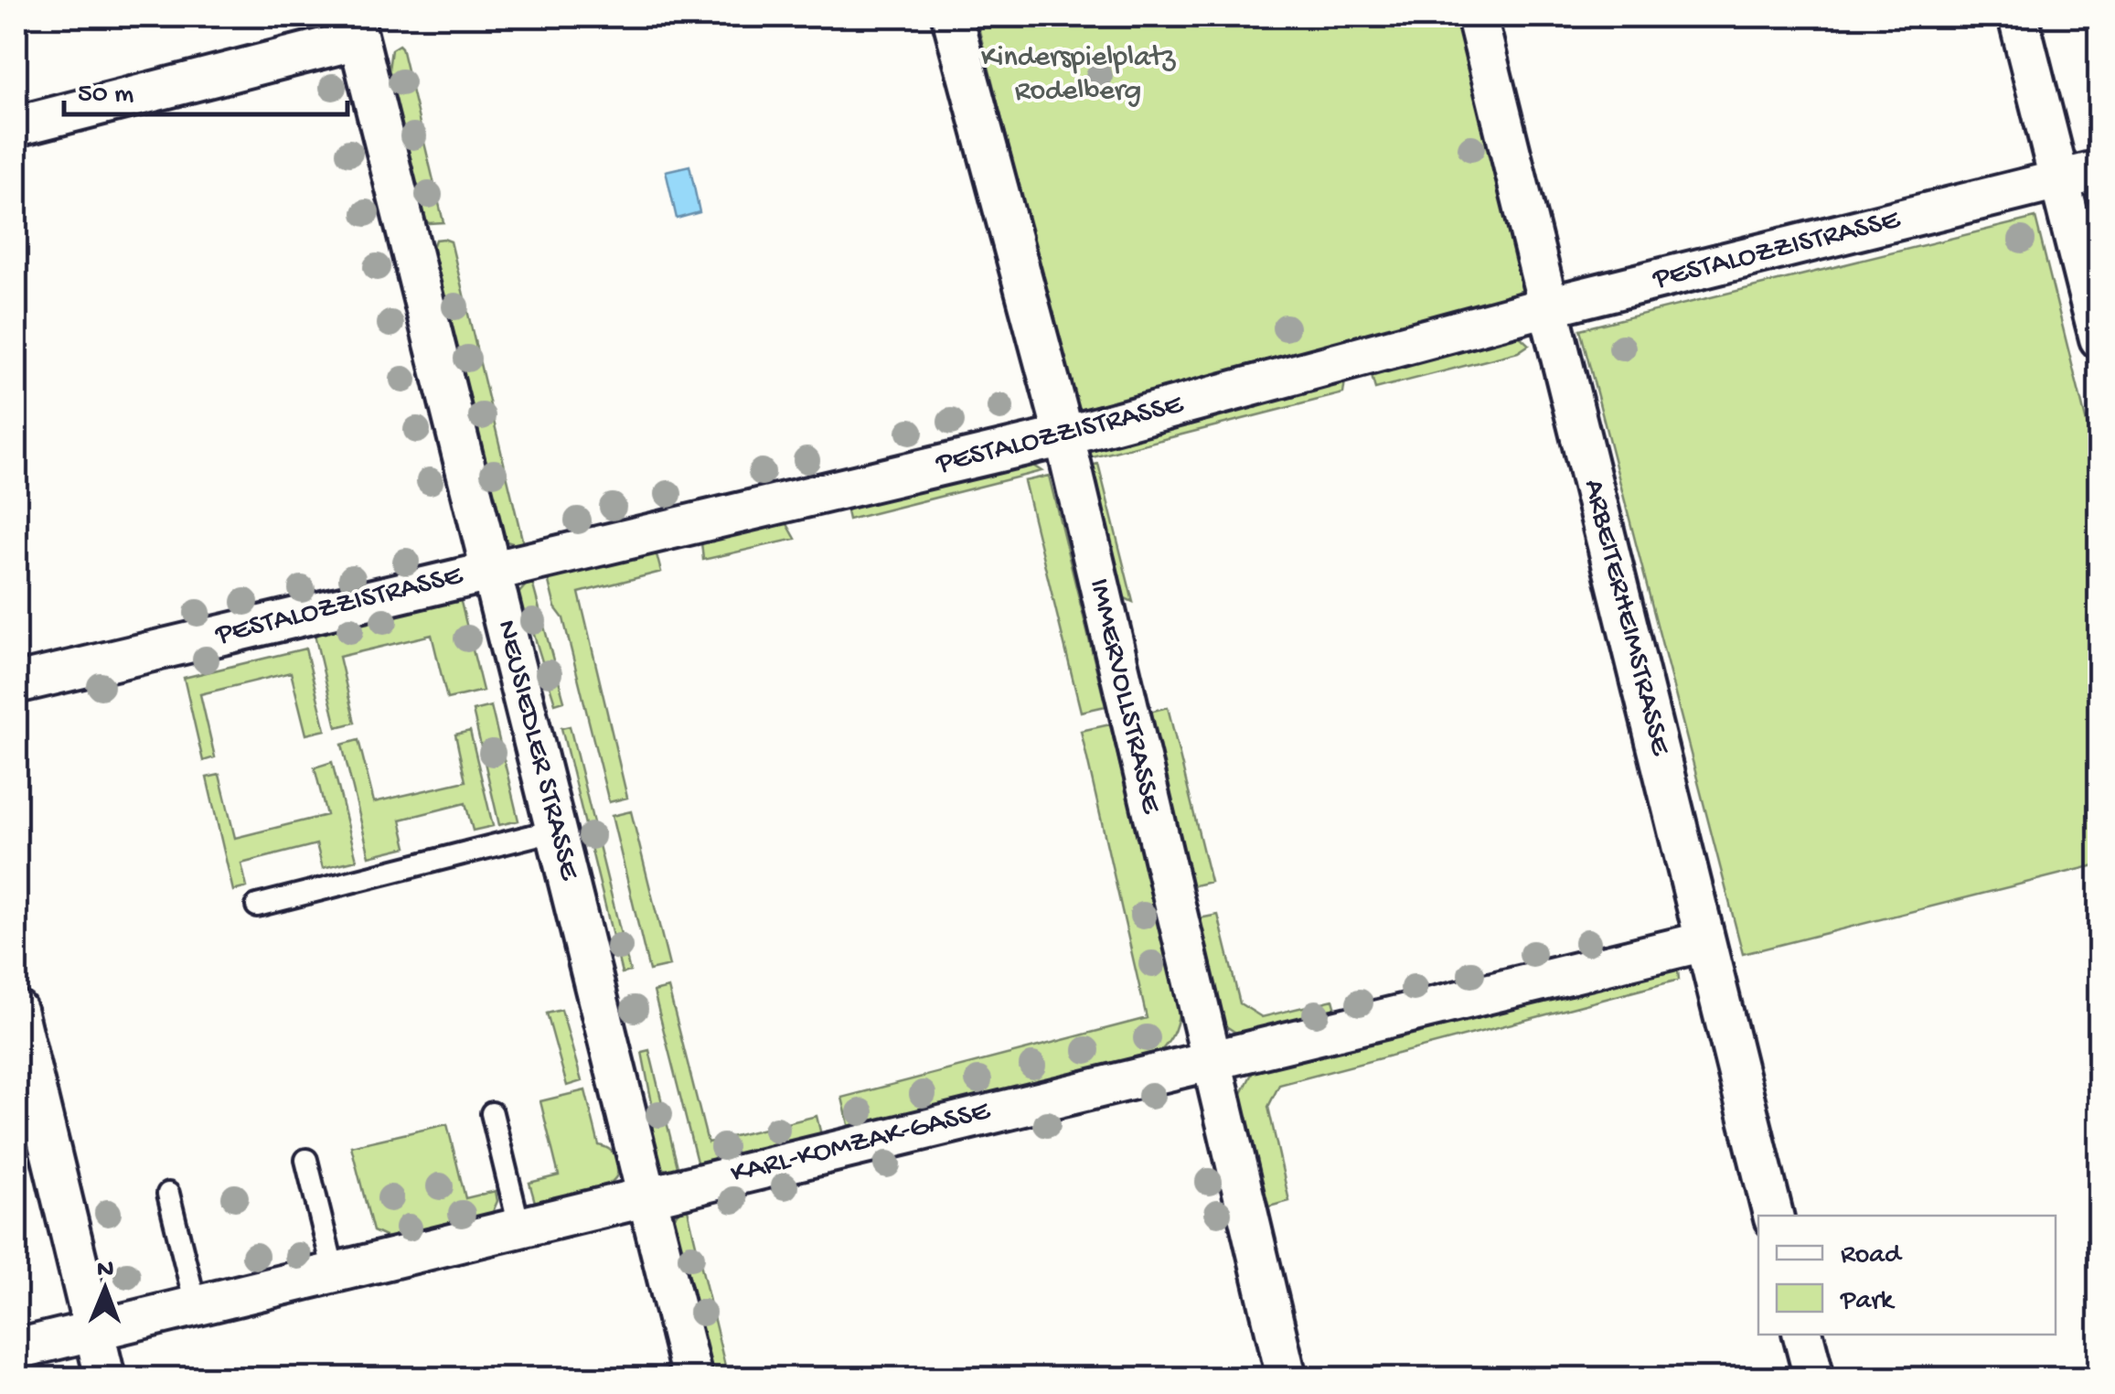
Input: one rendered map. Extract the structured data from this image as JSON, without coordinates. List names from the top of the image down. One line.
{"streets":{"street":["PESTALOZZISTRASSE","ARBEITERHEIMSTRASSE","IMMERVOLLSTRASSE","NEUSIEDLER STRASSE","KARL-KOMZAK-GASSE"]},"crossings":[["PESTALOZZISTRASSE","ARBEITERHEIMSTRASSE"],["PESTALOZZISTRASSE","IMMERVOLLSTRASSE"],["PESTALOZZISTRASSE","NEUSIEDLER STRASSE"],["ARBEITERHEIMSTRASSE","KARL-KOMZAK-GASSE"],["IMMERVOLLSTRASSE","KARL-KOMZAK-GASSE"],["NEUSIEDLER STRASSE","KARL-KOMZAK-GASSE"]],"parks":["Kinderspielplatz Rodelberg"],"legend":["Road","Park"],"scale_bar":"50 m","north":"top"}
